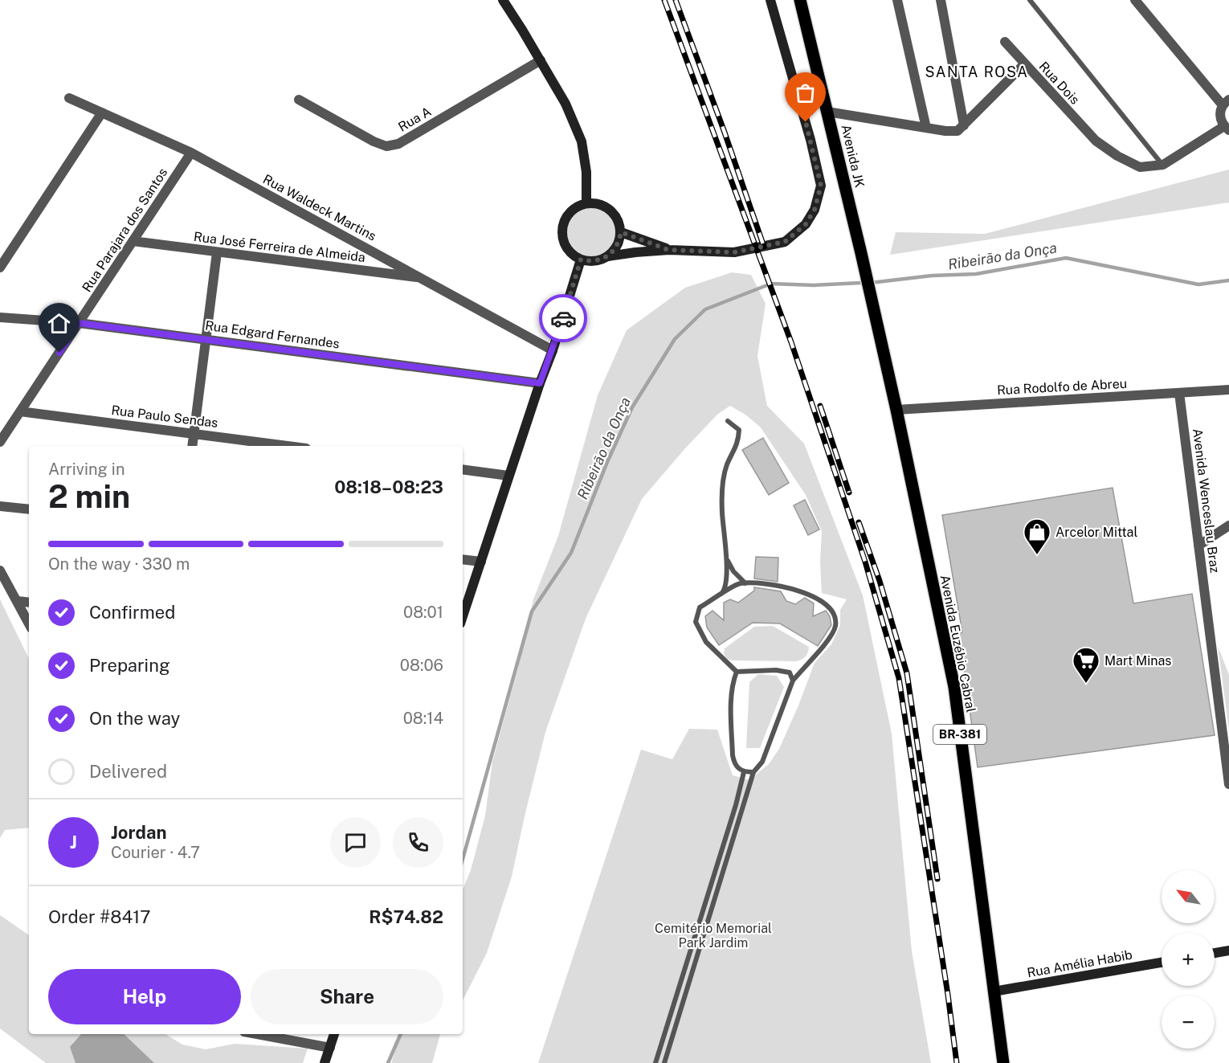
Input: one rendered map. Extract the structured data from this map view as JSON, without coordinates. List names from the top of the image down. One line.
{"streets":{"main road":["Avenida JK","Avenida Euzébio Cabral","BR-381"],"street":["Rua Dois","Rua A","Rua Waldeck Martins","Rua Parajara dos Santos","Rua José Ferreira de Almeida","Rua Edgard Fernandes","Rua Rodolfo de Abreu","Rua Paulo Sendas","Avenida Wenceslau Braz","Rua Amélia Habib"]},"crossings":[["Avenida JK","Avenida Euzébio Cabral"],["Rua Waldeck Martins","Rua Parajara dos Santos"],["Rua Waldeck Martins","Rua José Ferreira de Almeida"],["Rua Parajara dos Santos","Rua José Ferreira de Almeida"],["Rua Parajara dos Santos","Rua Edgard Fernandes"],["Rua Parajara dos Santos","Rua Paulo Sendas"],["Rua Rodolfo de Abreu","Avenida Wenceslau Braz"],["Rua Rodolfo de Abreu","Avenida Euzébio Cabral"],["Avenida Euzébio Cabral","Rua Amélia Habib"]],"districts":["SANTA ROSA"],"water":["Ribeirão da Onça"],"parks":["Cemitério Memorial Park Jardim"],"places":{"shop":["Arcelor Mittal"],"supermarket":["Mart Minas"]},"north":"top left","page":{"heading":["2 min","Arriving in","08:18–08:23"],"panel":["Jordan","Courier · 4.7","Order #8417","R$74.82"],"bar":"On the way · 330 m","list":[["Confirmed","08:01"],["Preparing","08:06"],["On the way","08:14"],"Delivered"],"round":"J","map_buttons":["+","−"],"buttons":["Help","Share"]}}
